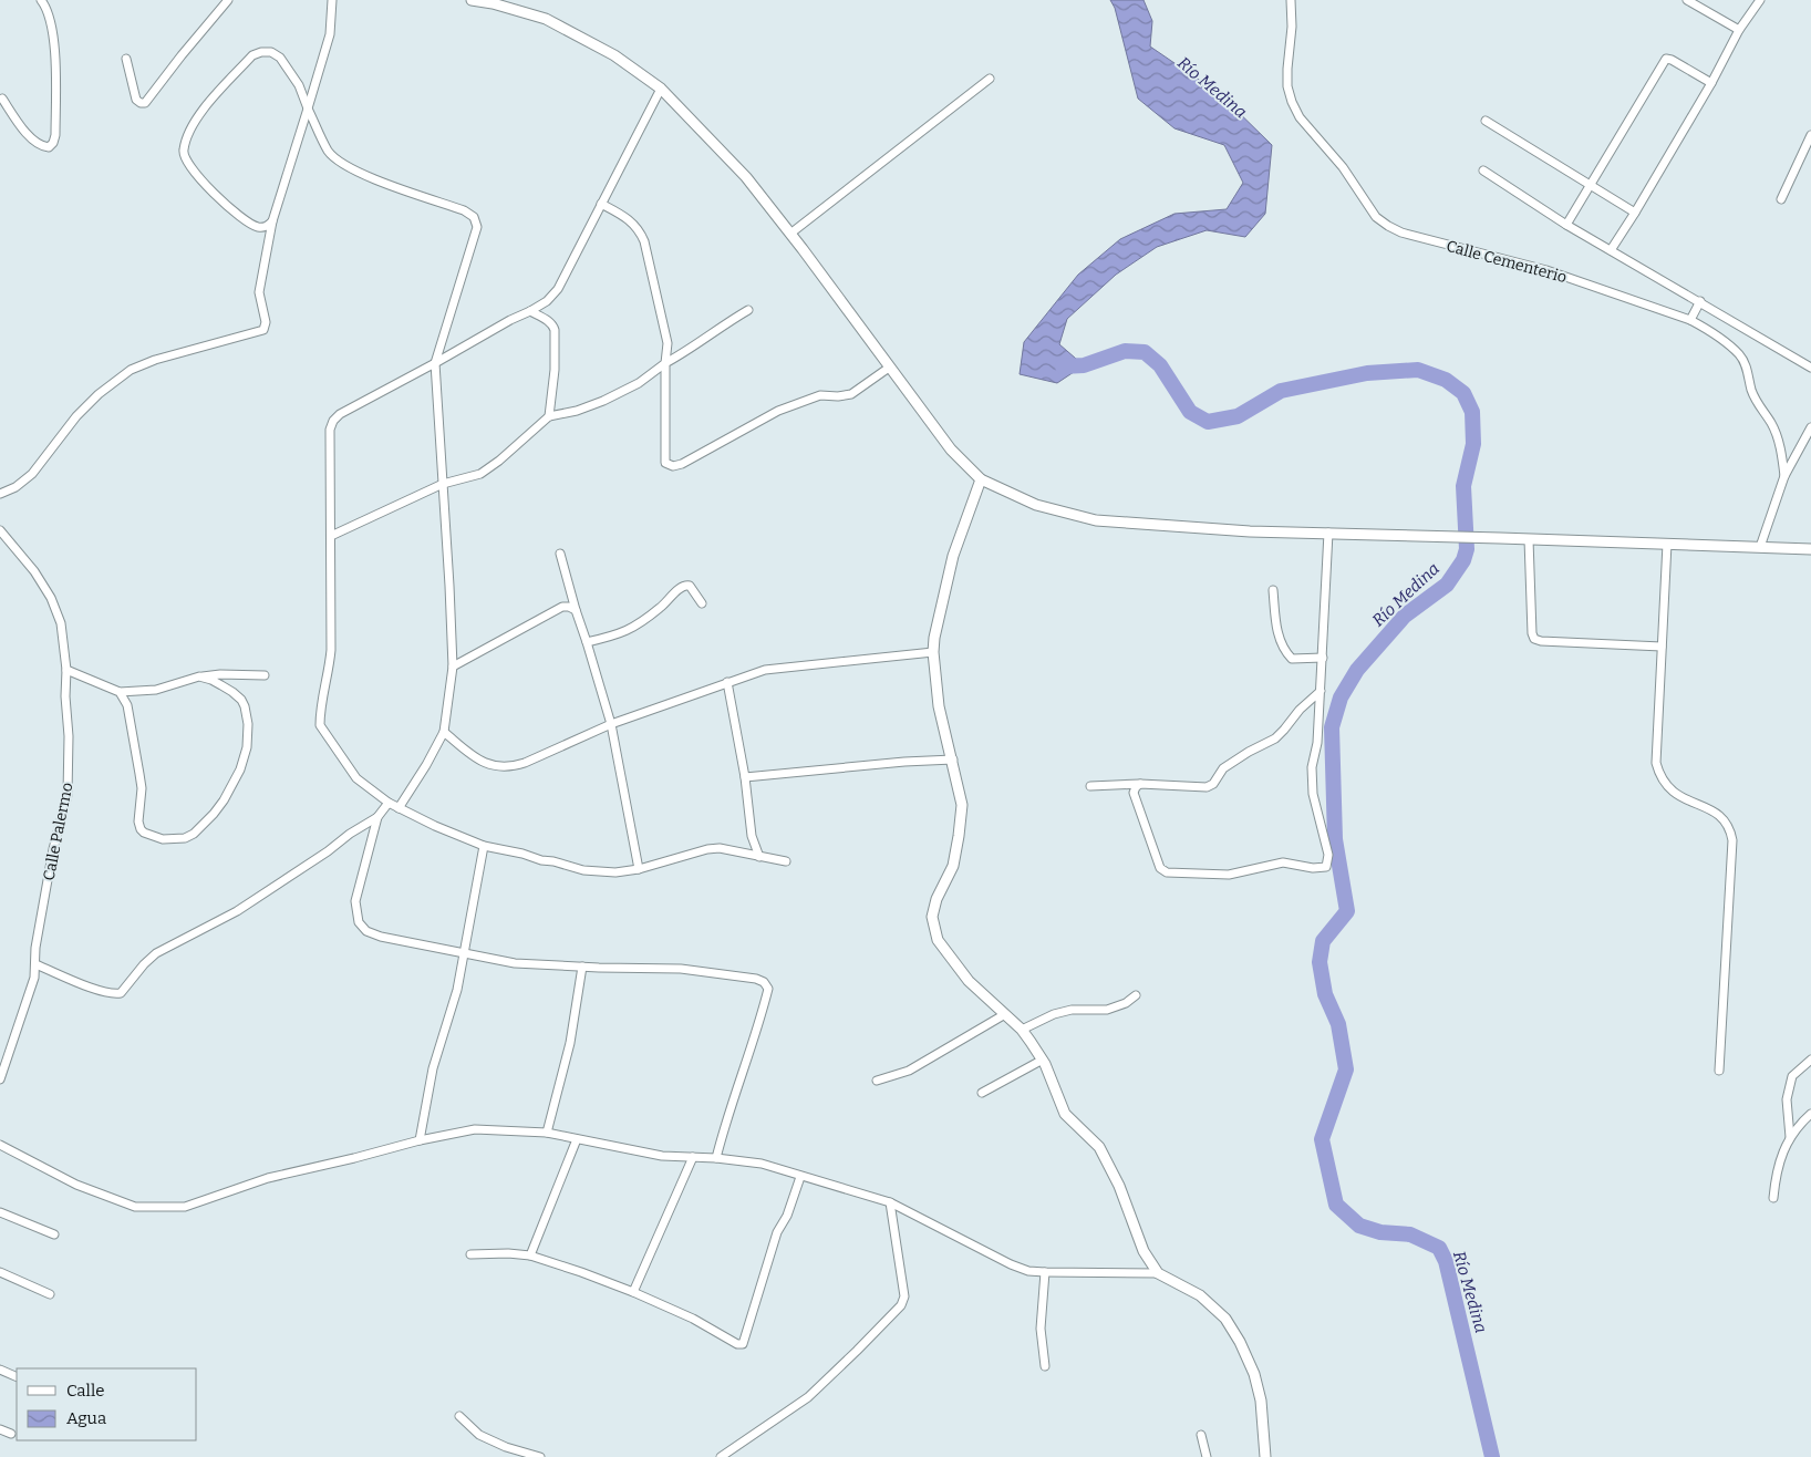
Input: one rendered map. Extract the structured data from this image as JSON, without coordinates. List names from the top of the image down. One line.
{"streets":{"street":["Calle Cementerio","Calle Palermo"]},"water":["Río Medina"],"legend":["Calle","Agua"]}
